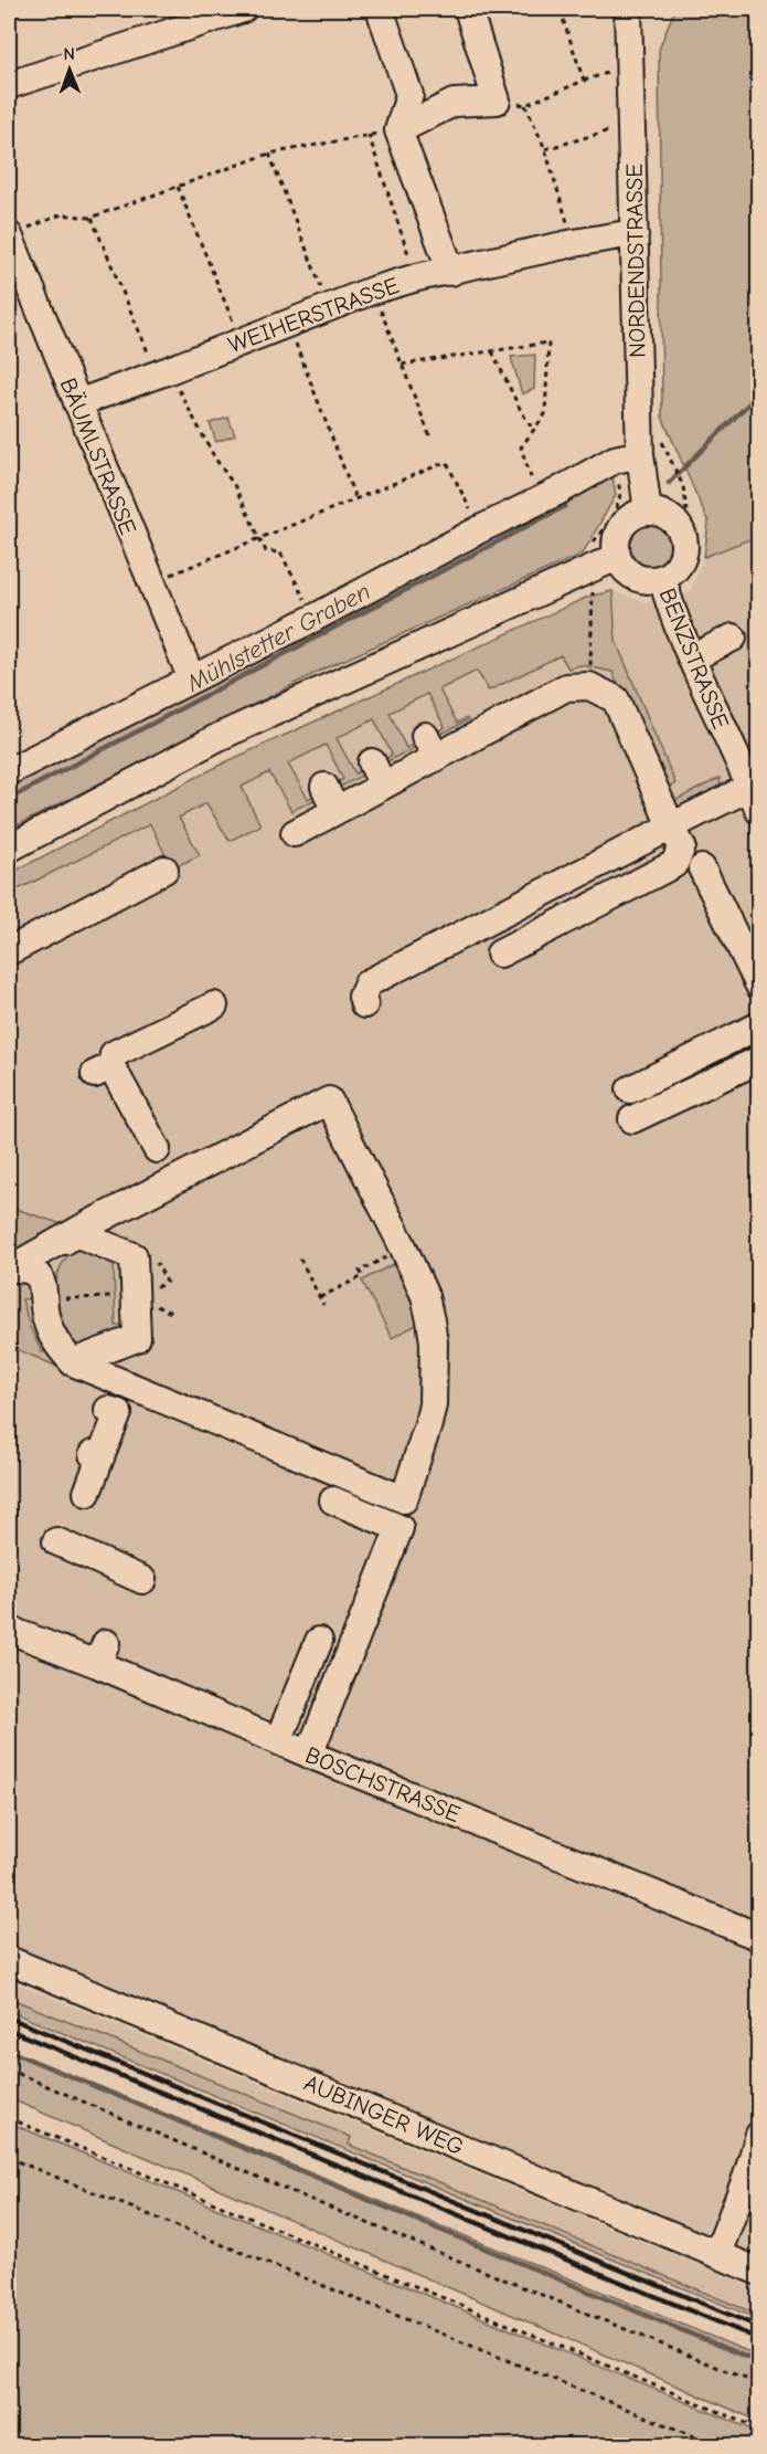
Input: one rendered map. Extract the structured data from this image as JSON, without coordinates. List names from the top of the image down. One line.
{"streets":{"street":["NORDENDSTRASSE","WEIHERSTRASSE","BÄUMLSTRASSE","BENZSTRASSE","BOSCHSTRASSE","AUBINGER WEG"]},"crossings":[["NORDENDSTRASSE","WEIHERSTRASSE"],["NORDENDSTRASSE","BENZSTRASSE"],["WEIHERSTRASSE","BÄUMLSTRASSE"]],"water":["Mühlstetter Graben"],"north":"top"}
